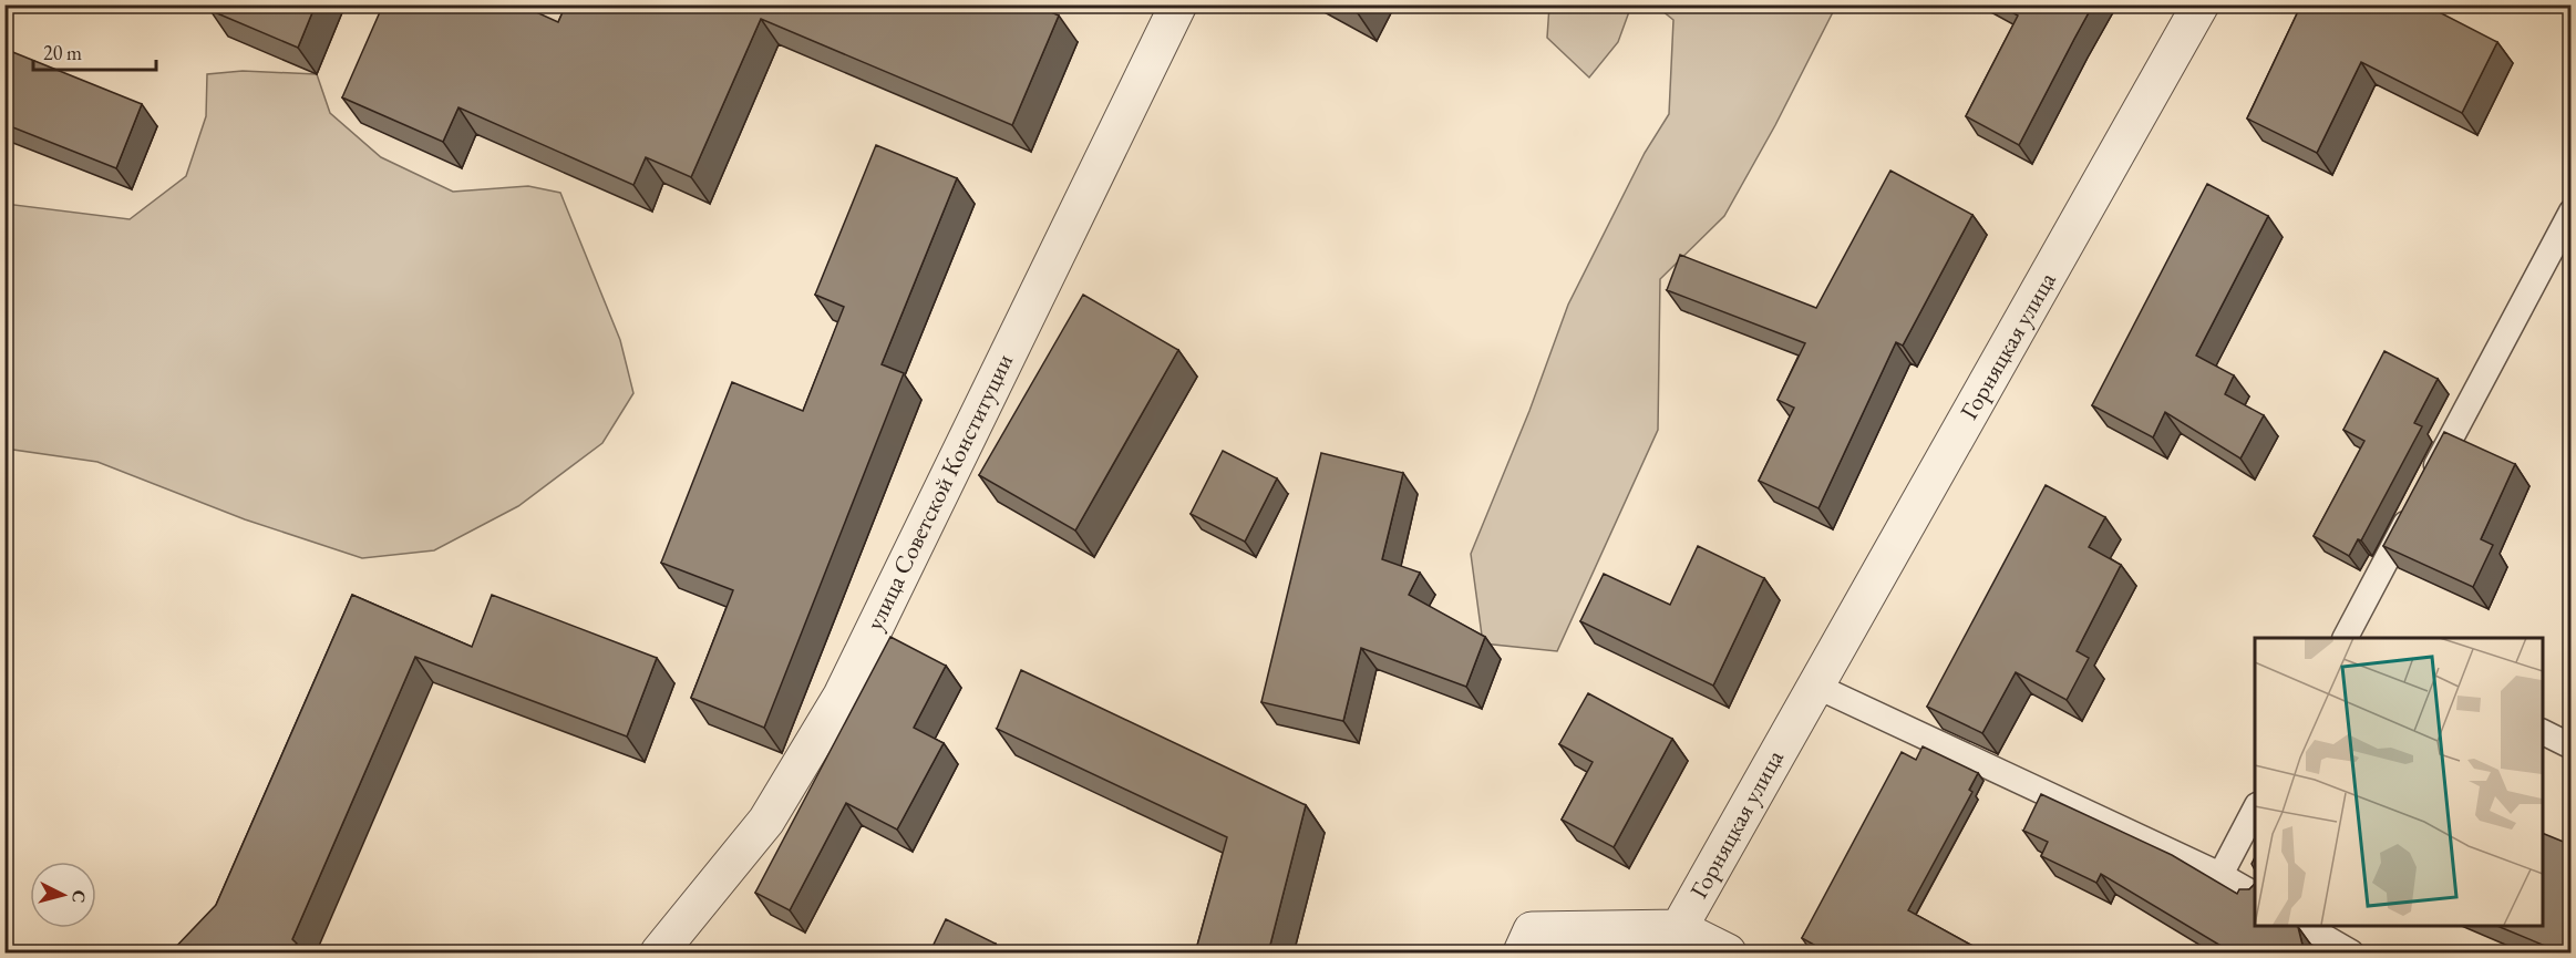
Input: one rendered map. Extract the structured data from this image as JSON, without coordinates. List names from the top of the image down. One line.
{"streets":{"street":["Горняцкая улица","улица Советской Конституции"]},"scale_bar":"20 m","north":"right"}
